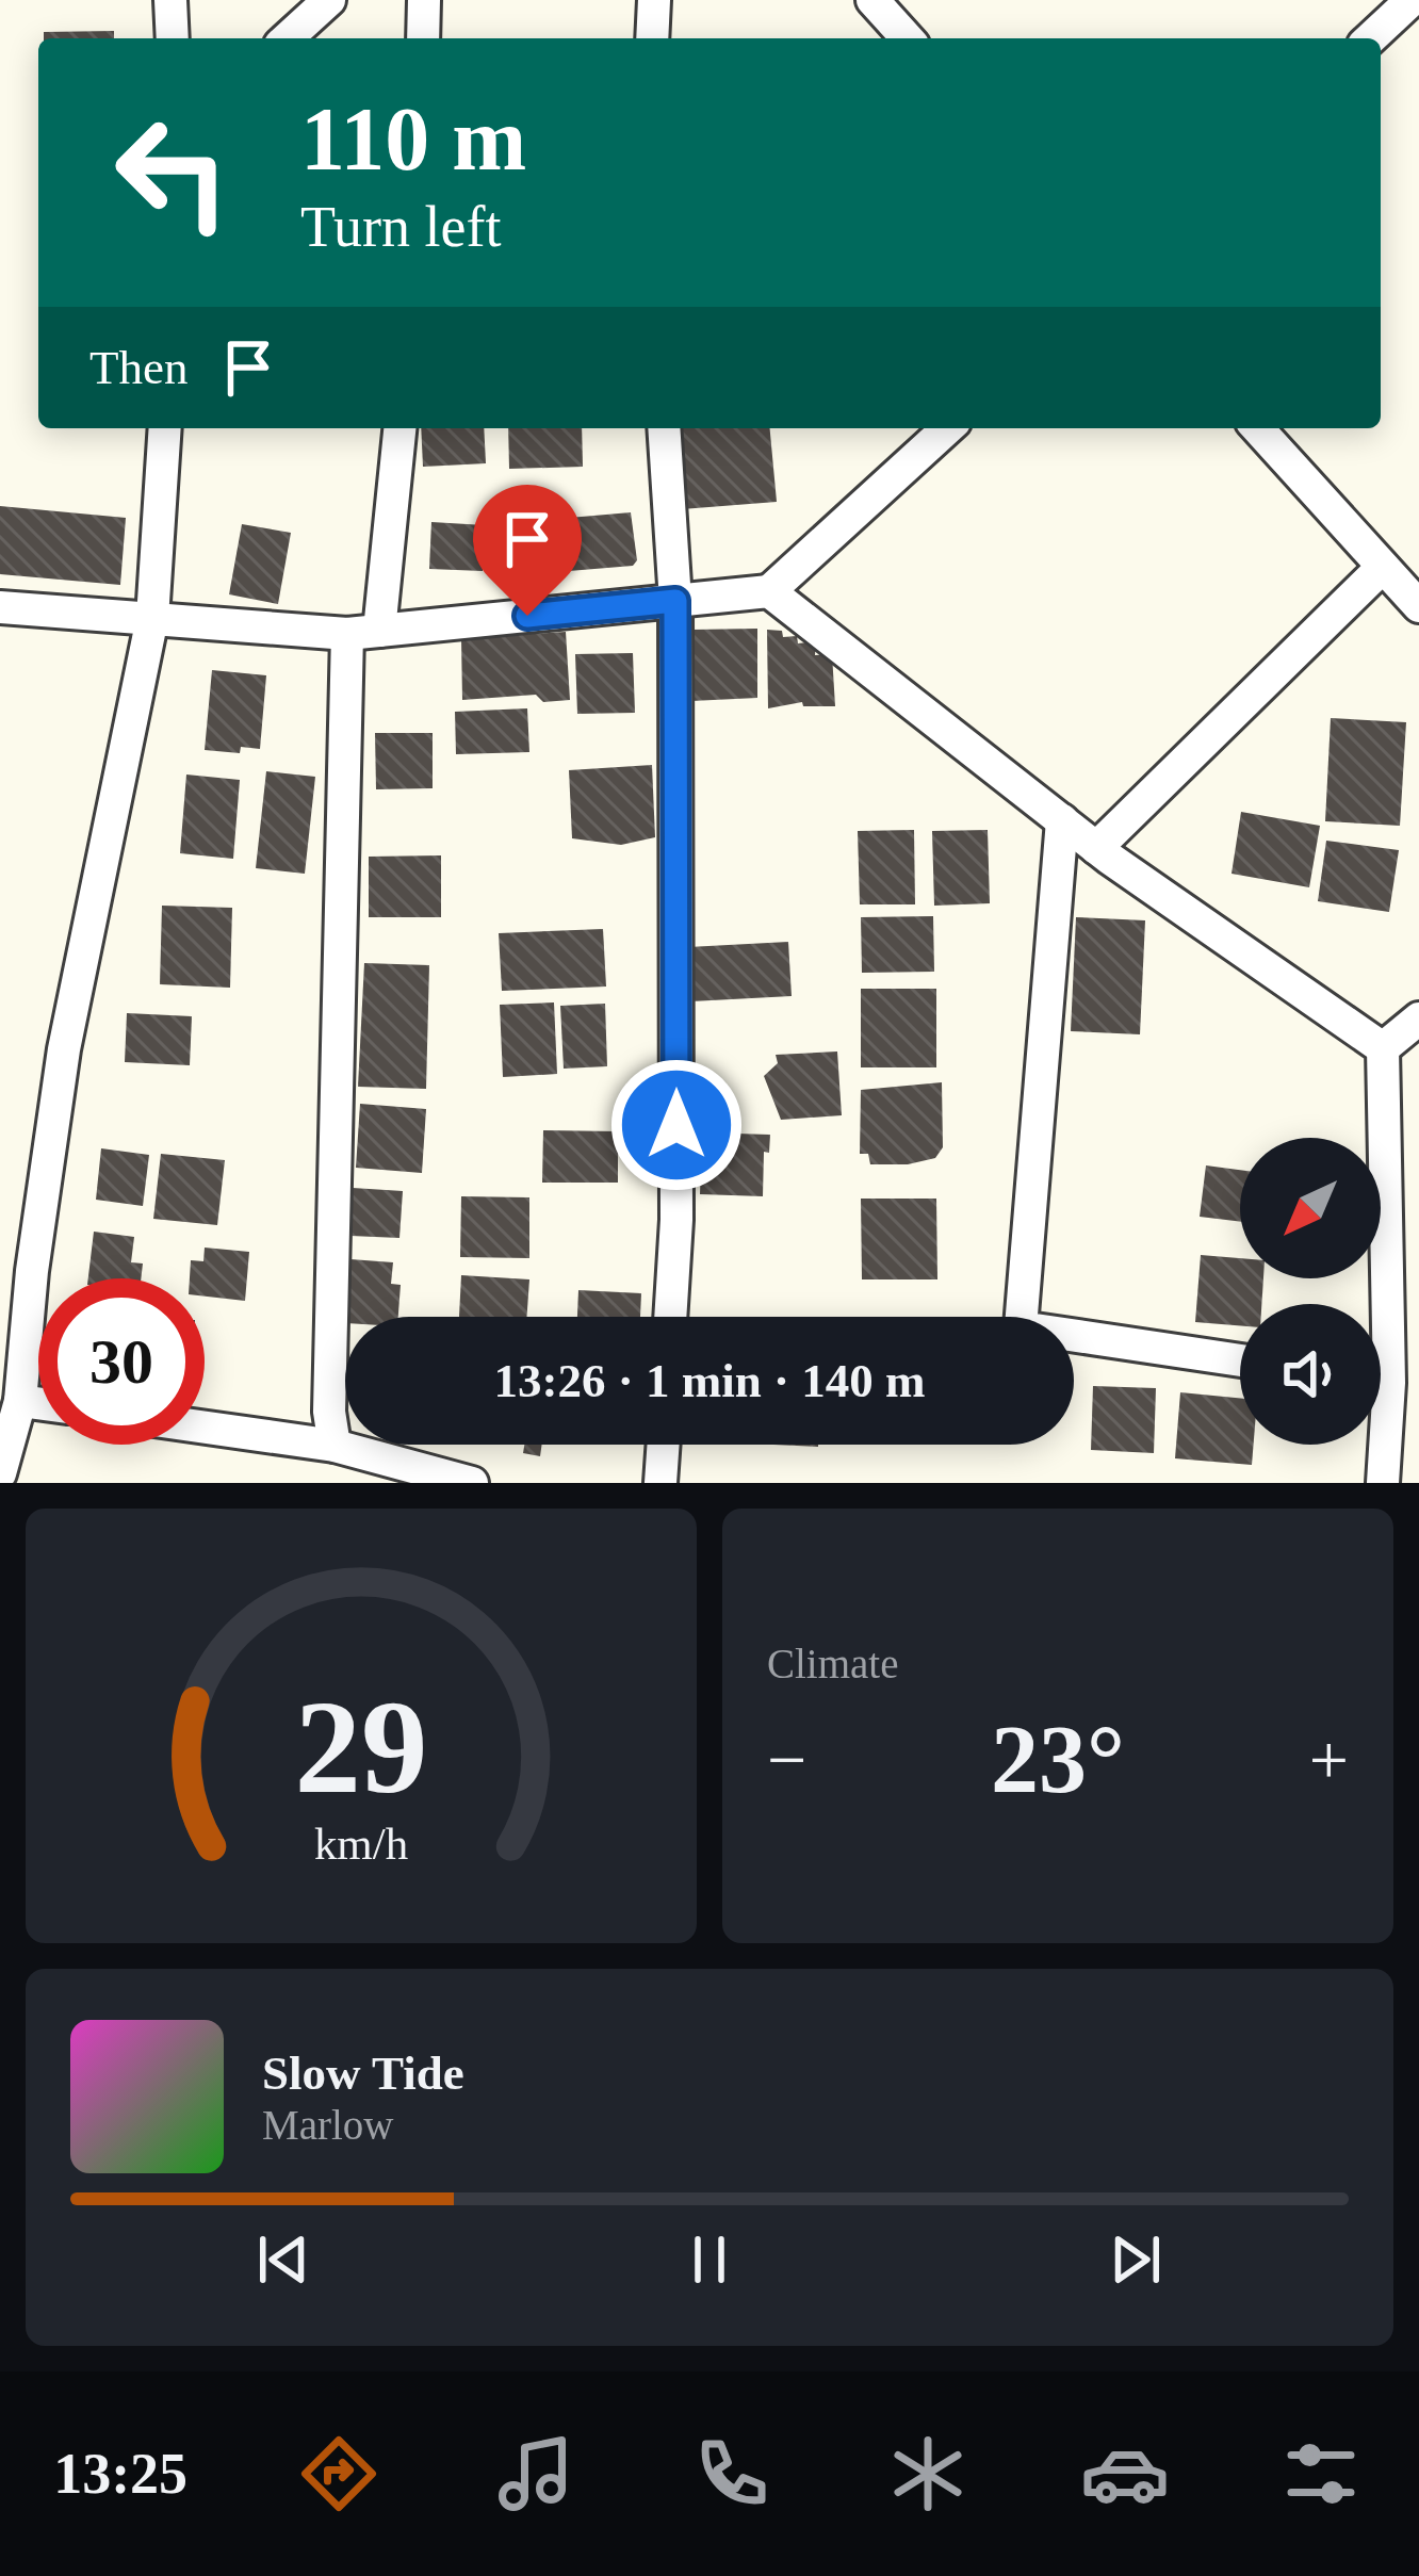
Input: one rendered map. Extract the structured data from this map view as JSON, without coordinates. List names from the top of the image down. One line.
{"north":"bottom left","page":{"turn":["110 m","Turn left"],"then":"Then","limit":"30","trip":"13:26 · 1 min · 140 m","tile":"Climate","heat":["−","23°","+"],"song":["Slow Tide","Marlow"],"tabs":"13:25","gauge":["29","km/h"]}}
